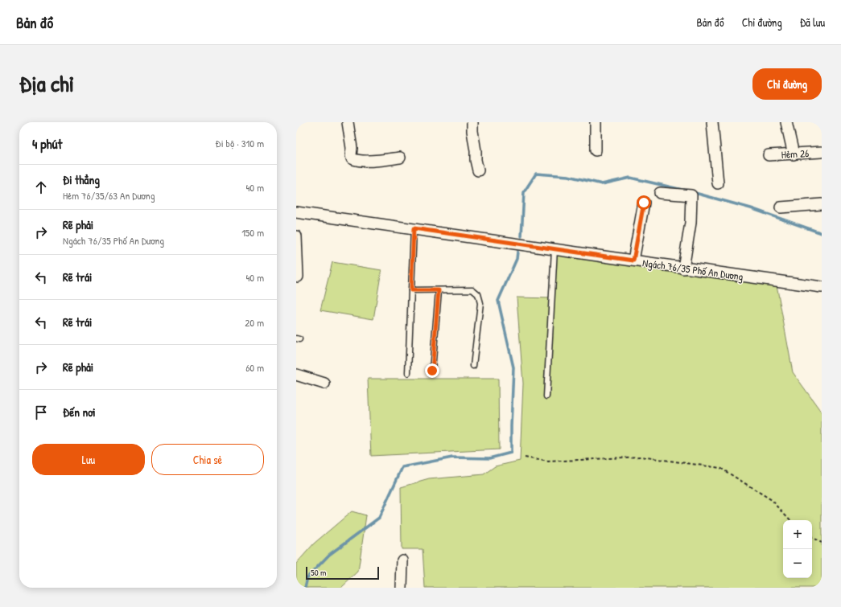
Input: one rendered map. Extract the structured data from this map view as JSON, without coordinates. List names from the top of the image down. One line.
{"streets":{"street":["Hẻm 26","Ngách 76/35 Phố An Dương"]},"scale_bar":"50 m","page":{"header":"Bản đồ","nav":["Bản đồ","Chỉ đường","Đã lưu"],"title":"Địa chỉ","buttons":["Chỉ đường",["Lưu","Chia sẻ"]],"heading":["4 phút","Đi bộ · 310 m"],"list":[["Đi thẳng","Hẻm 76/35/63 An Dương","40 m"],["Rẽ phải","Ngách 76/35 Phố An Dương","150 m"],["Rẽ trái","40 m"],["Rẽ trái","20 m"],["Rẽ phải","60 m"],"Đến nơi"],"map_buttons":["+","−"],"scale":"50 m"}}
